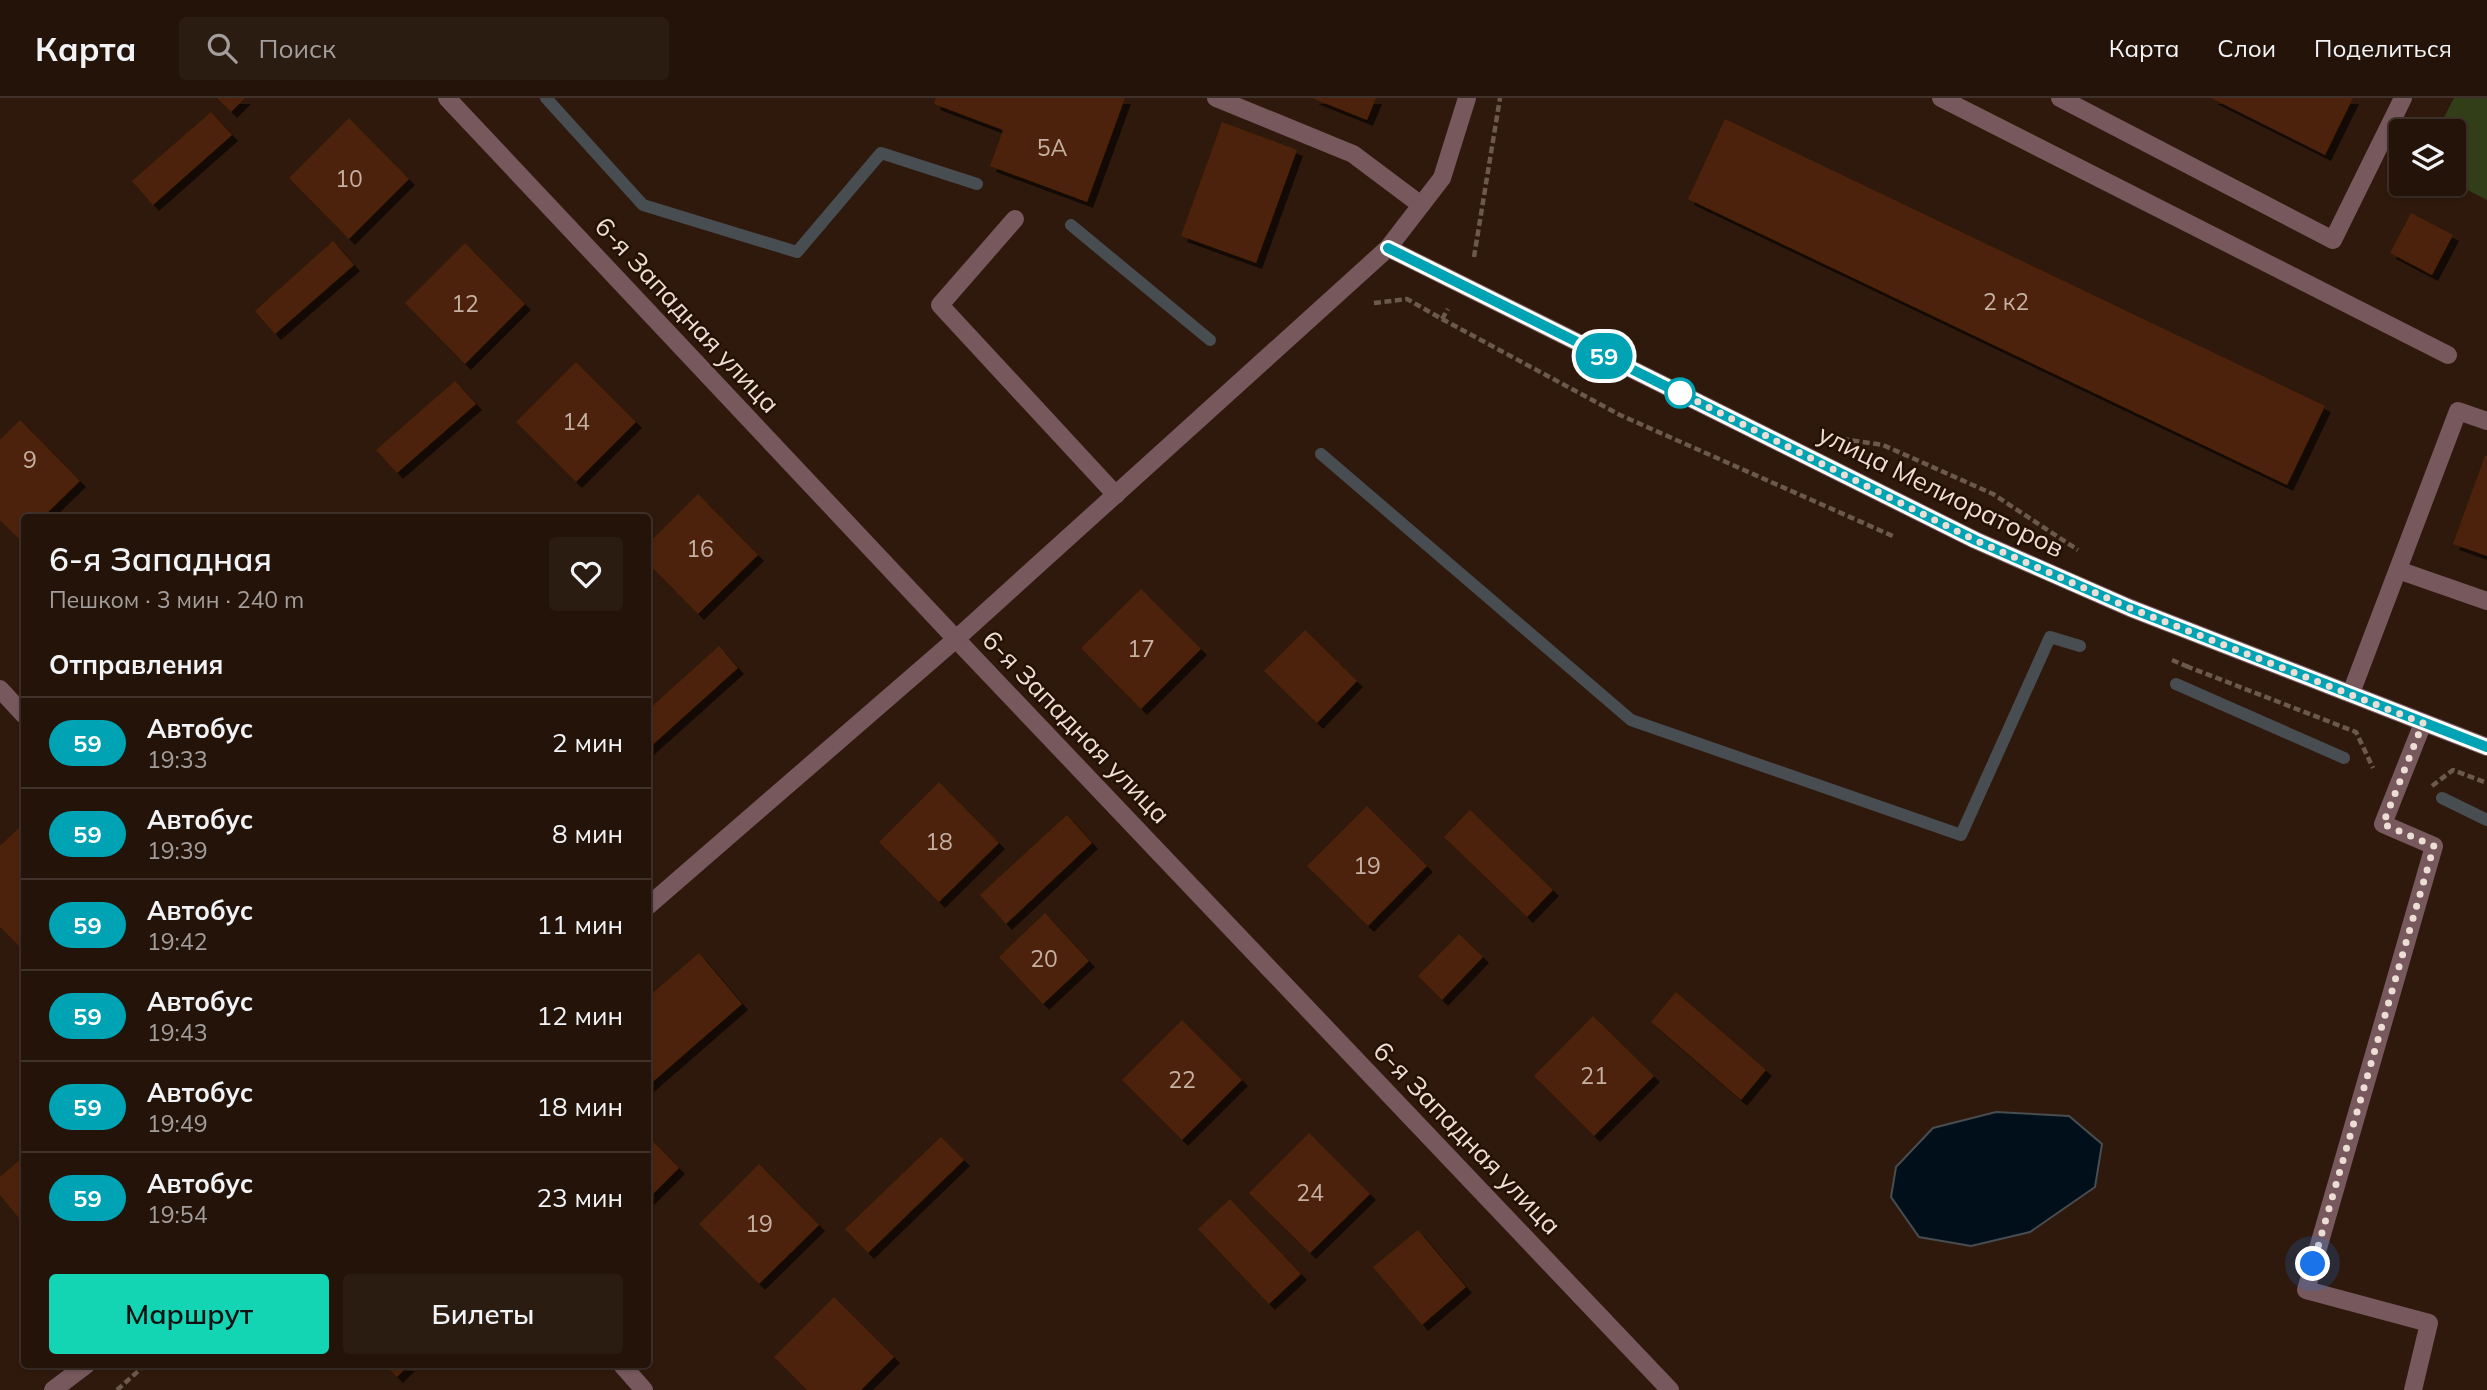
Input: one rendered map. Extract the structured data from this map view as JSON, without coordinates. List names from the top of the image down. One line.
{"streets":{"street":["6-я Западная улица","улица Мелиораторов"]},"lines":["bus line 59"],"house_numbers":["5А","10","2 к2","12","14","9","16","17","18","19","20","21","22","24","19"],"page":{"header":"Карта","search":"Поиск","nav":["Карта","Слои","Поделиться"],"on_map":"59","heading":[["6-я Западная","Пешком · 3 мин · 240 m"],"Отправления"],"list":[{"mark":"59","name":"Автобус","note":"19:33","value":"2 мин"},{"mark":"59","name":"Автобус","note":"19:39","value":"8 мин"},{"mark":"59","name":"Автобус","note":"19:42","value":"11 мин"},{"mark":"59","name":"Автобус","note":"19:43","value":"12 мин"},{"mark":"59","name":"Автобус","note":"19:49","value":"18 мин"},{"mark":"59","name":"Автобус","note":"19:54","value":"23 мин"}],"buttons":["Маршрут","Билеты"]}}
